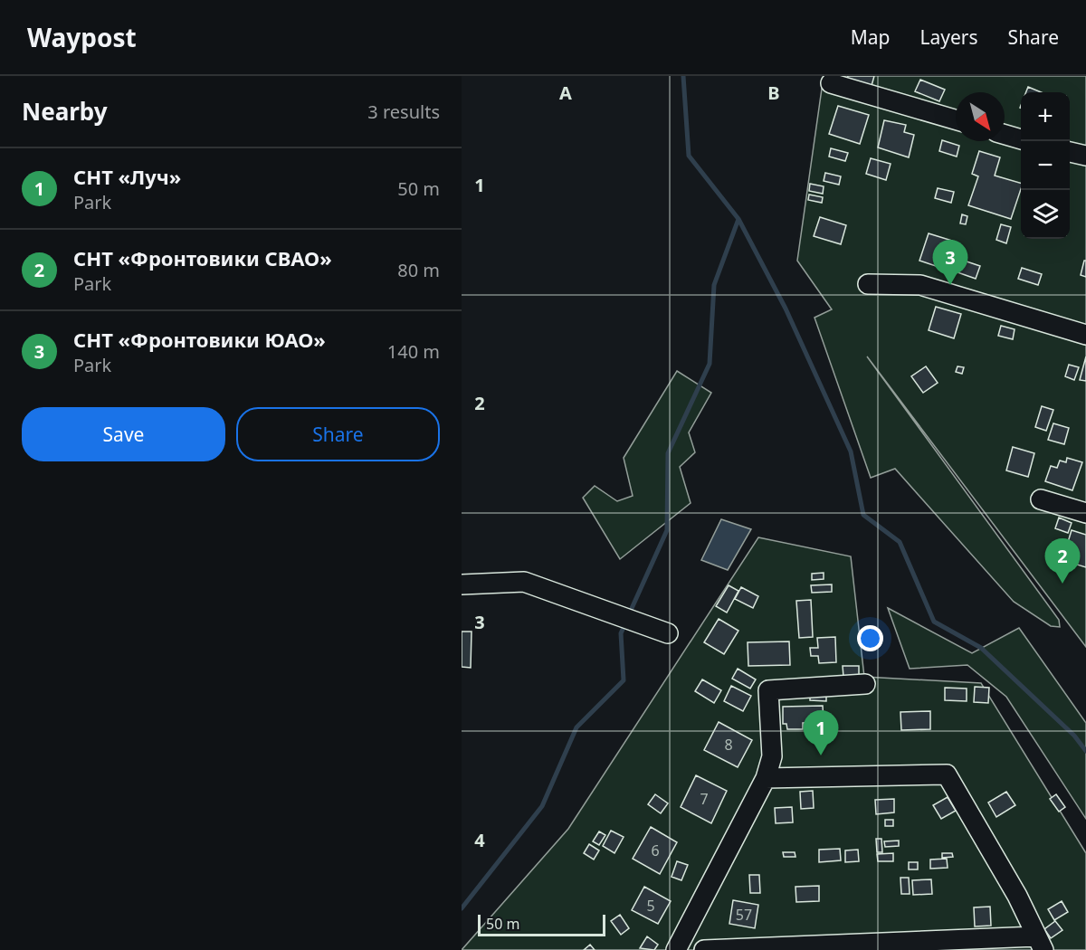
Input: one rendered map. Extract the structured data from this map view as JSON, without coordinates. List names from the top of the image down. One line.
{"house_numbers":["8","7","6","5","57"],"scale_bar":"50 m","north":"bottom right","page":{"header":"Waypost","nav":["Map","Layers","Share"],"heading":["Nearby","3 results"],"map_buttons":["+","−"],"list":[{"mark":"1","name":"СНТ «Луч»","note":"Park","value":"50 m"},{"mark":"2","name":"СНТ «Фронтовики СВАО»","note":"Park","value":"80 m"},{"mark":"3","name":"СНТ «Фронтовики ЮАО»","note":"Park","value":"140 m"}],"pins":["3","2","1"],"buttons":["Save","Share"],"scale":"50 m"},"grid":{"columns":["A","B"],"rows":["1","2","3","4"]}}
